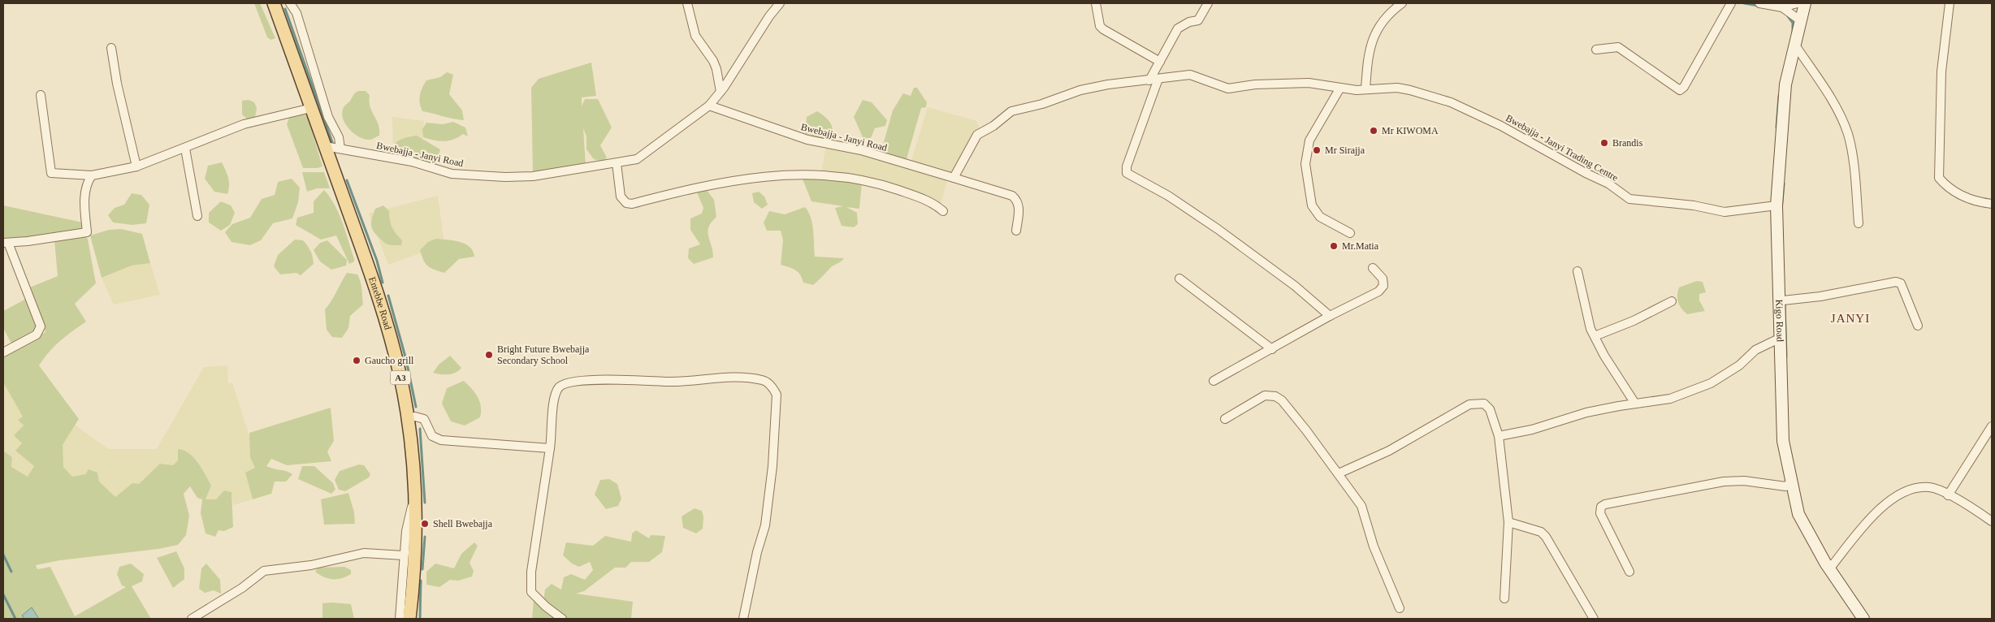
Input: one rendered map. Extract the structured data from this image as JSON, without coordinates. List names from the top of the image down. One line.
{"streets":{"main road":["Entebbe Road","A3"],"street":["Bwebajja - Janyi Road","Bwebajja - Janyi Trading Centre","Kigo Road"]},"crossings":[["Bwebajja - Janyi Road","Entebbe Road"],["Bwebajja - Janyi Trading Centre","Kigo Road"]],"districts":["JANYI"],"places":["Mr KIWOMA","Brandis","Mr Sirajja","Mr.Matia","Bright Future Bwebajja Secondary School","Gaucho grill","Shell Bwebajja"]}
